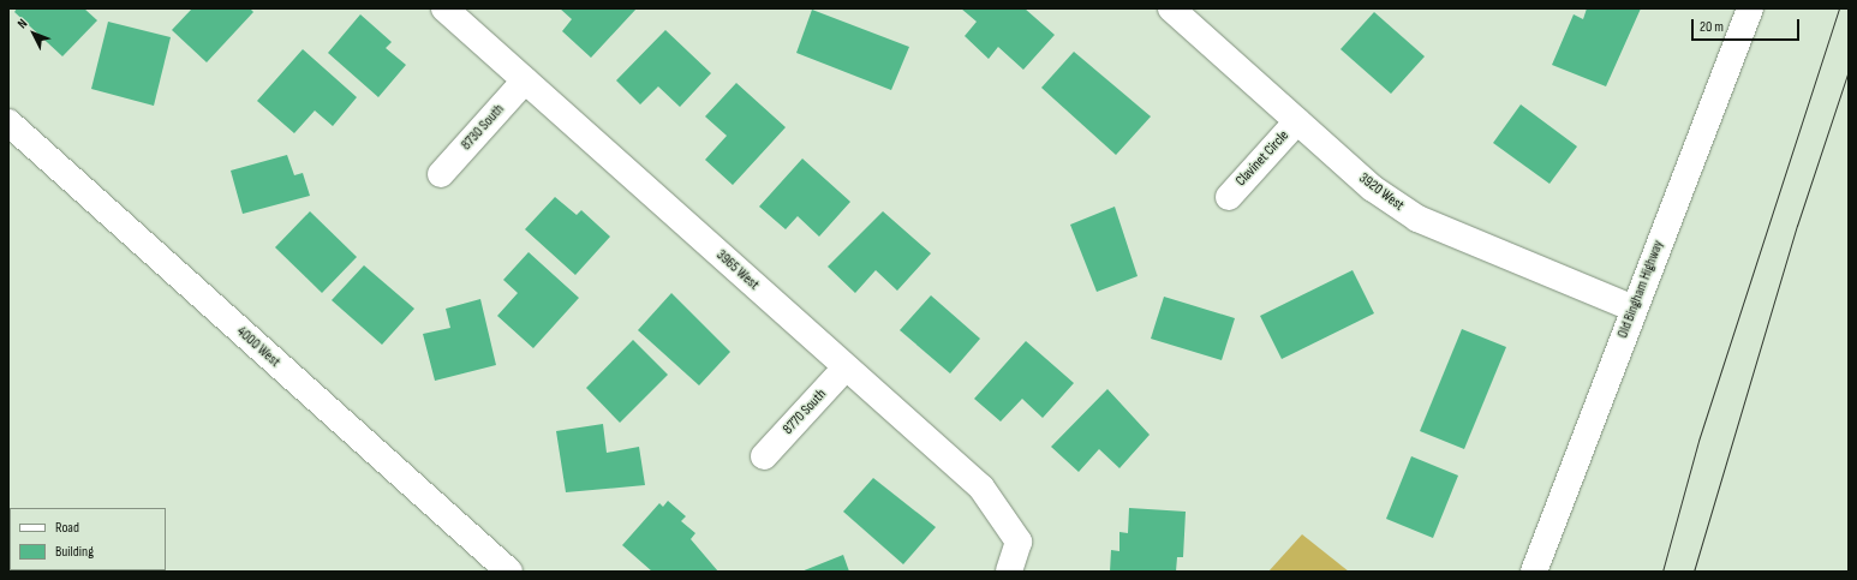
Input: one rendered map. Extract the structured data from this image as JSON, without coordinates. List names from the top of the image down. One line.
{"streets":{"street":["8730 South","Clavinet Circle","3920 West","3965 West","Old Bingham Highway","4000 West","8770 South"]},"crossings":[["8730 South","3965 West"],["Clavinet Circle","3920 West"],["3920 West","Old Bingham Highway"],["3965 West","8770 South"]],"legend":["Road","Building"],"scale_bar":"20 m","north":"top left"}
